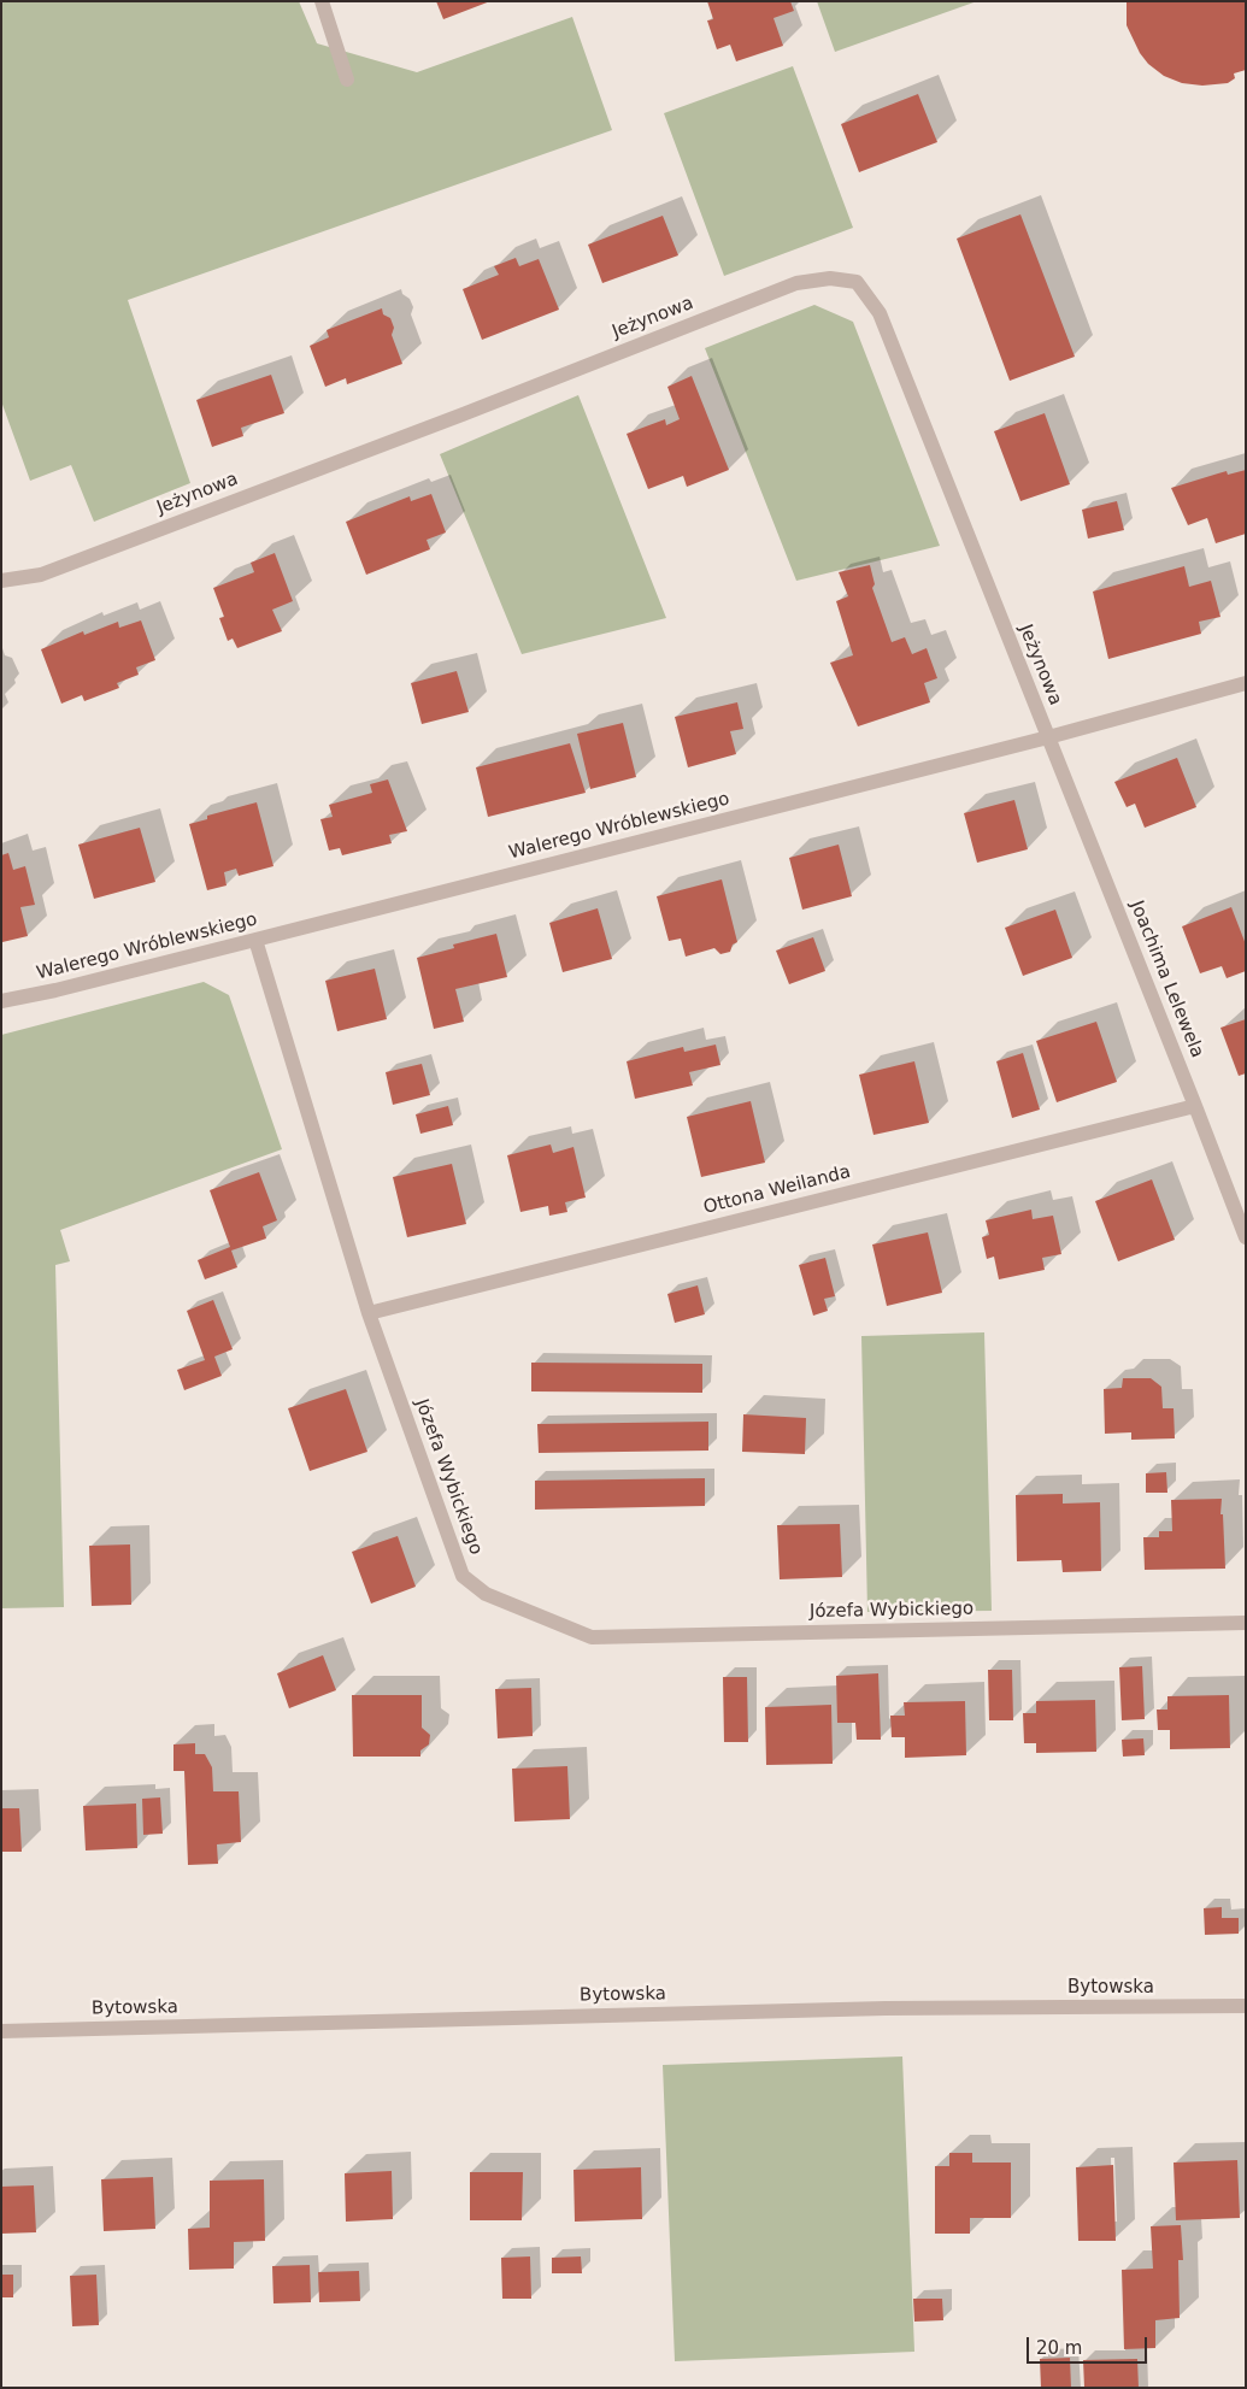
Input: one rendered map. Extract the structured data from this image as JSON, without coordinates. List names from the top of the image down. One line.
{"streets":{"street":["Jeżynowa","Walerego Wróblewskiego","Joachima Lelewela","Ottona Weilanda","Józefa Wybickiego","Bytowska"]},"crossings":[["Jeżynowa","Walerego Wróblewskiego"],["Jeżynowa","Joachima Lelewela"],["Walerego Wróblewskiego","Joachima Lelewela"],["Walerego Wróblewskiego","Józefa Wybickiego"],["Joachima Lelewela","Ottona Weilanda"],["Ottona Weilanda","Józefa Wybickiego"]],"scale_bar":"20 m"}
